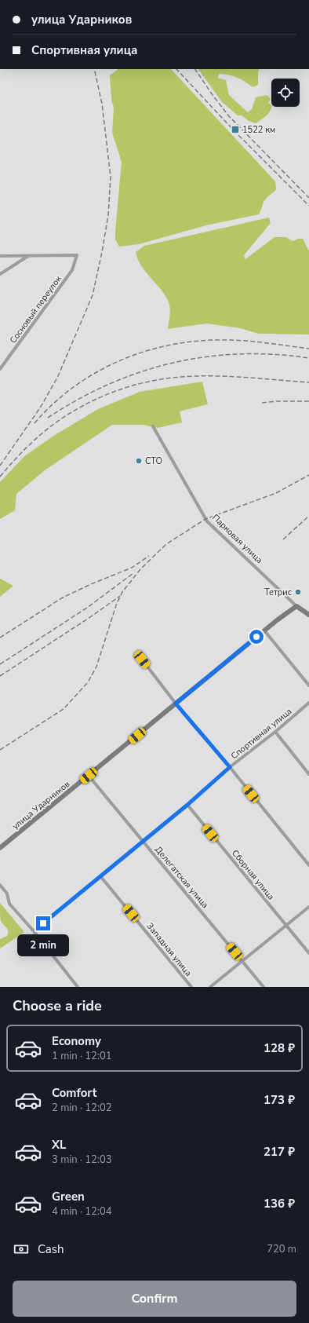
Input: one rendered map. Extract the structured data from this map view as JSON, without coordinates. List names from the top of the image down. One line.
{"streets":{"main road":["Парковая улица","улица Ударников"],"street":["Сосновый переулок","Спортивная улица","Сборная улица","Делегатская улица","Западная улица"]},"crossings":[["Парковая улица","улица Ударников"],["Спортивная улица","Сборная улица"],["Спортивная улица","Делегатская улица"],["Спортивная улица","Западная улица"],["улица Ударников","Делегатская улица"]],"places":{"transit":["1522 км"],"other":["СТО","Тетрис"]},"page":{"banner":["улица Ударников","Спортивная улица"],"bubble":"2 min","heading":"Choose a ride","list":[{"name":"Economy","note":"1 min · 12:01","value":"128 ₽"},{"name":"Comfort","note":"2 min · 12:02","value":"173 ₽"},{"name":"XL","note":"3 min · 12:03","value":"217 ₽"},{"name":"Green","note":"4 min · 12:04","value":"136 ₽"}],"pay":["Cash","720 m"],"buttons":"Confirm"}}
